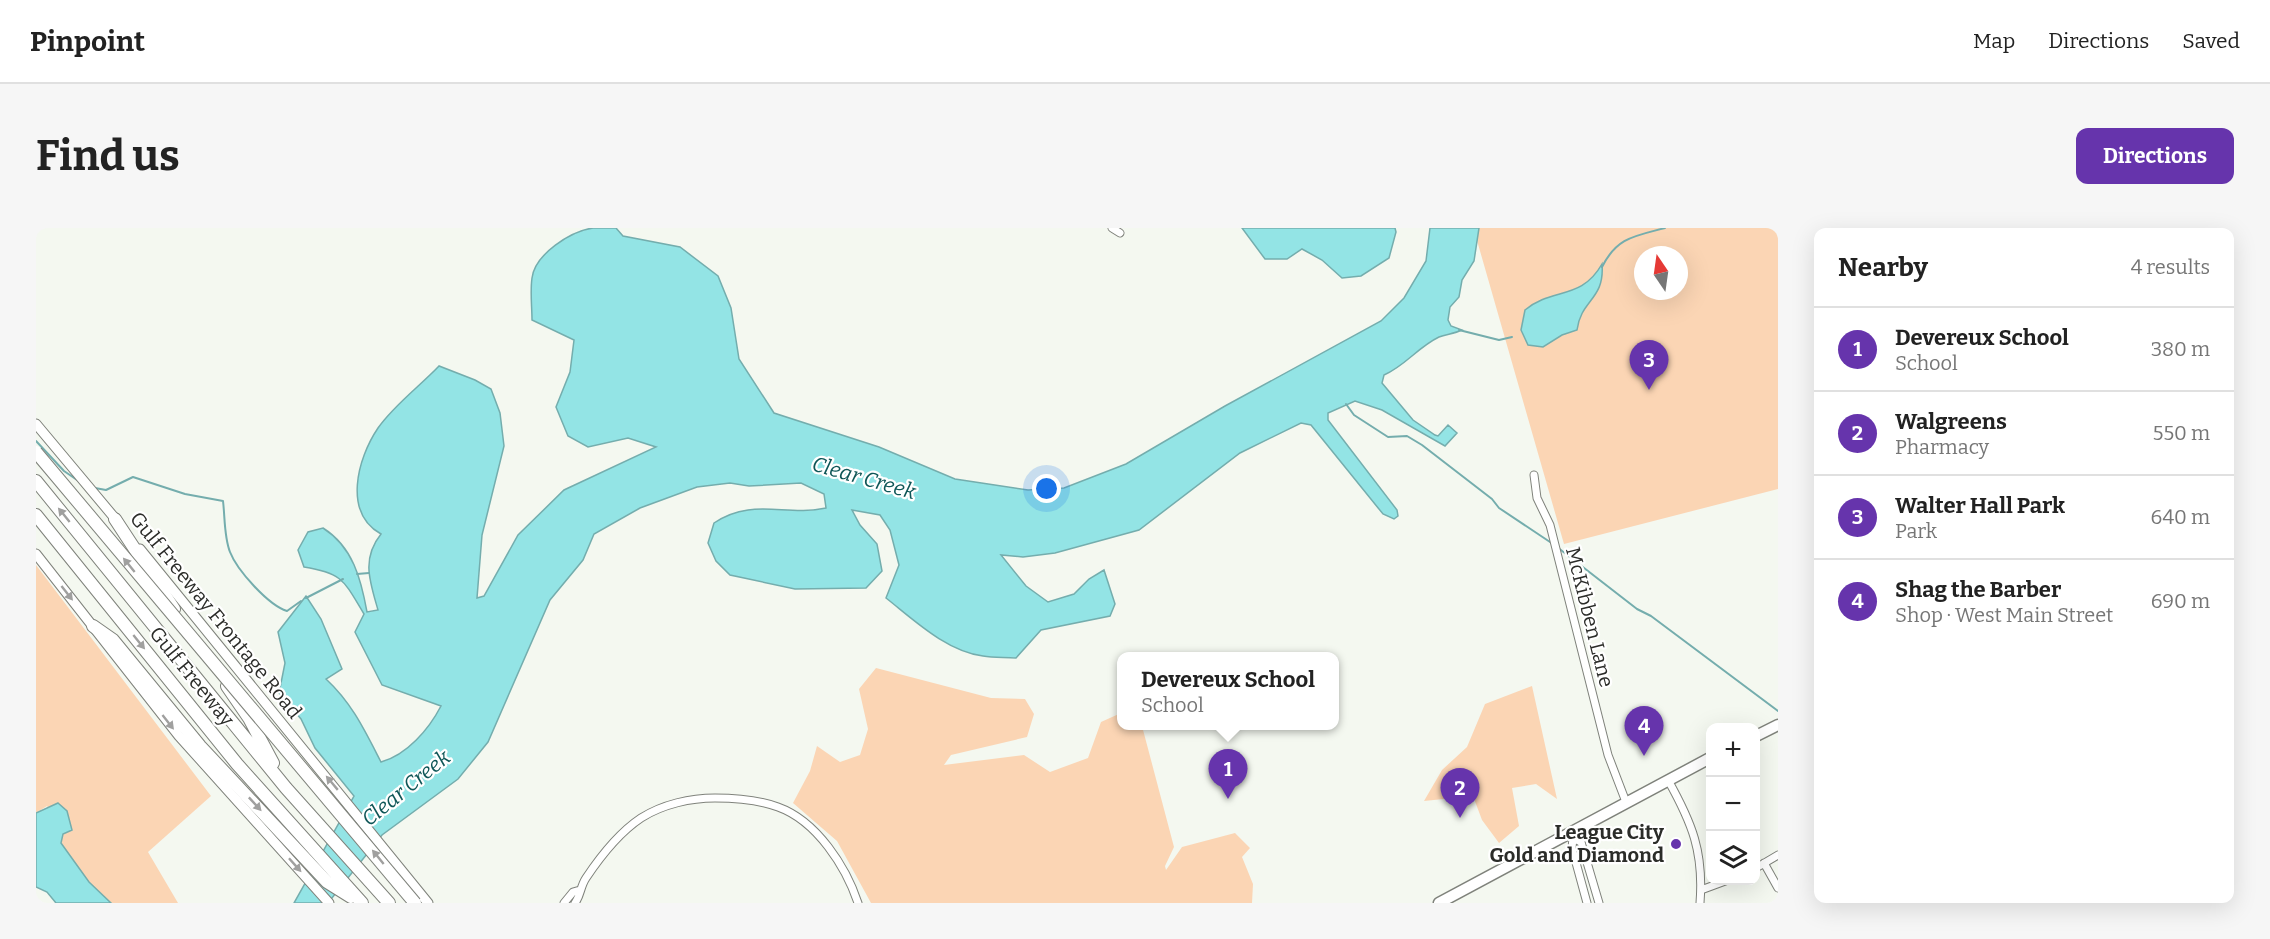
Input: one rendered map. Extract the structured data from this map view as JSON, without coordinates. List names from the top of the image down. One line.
{"streets":{"highway":["Gulf Freeway"],"main road":["Gulf Freeway Frontage Road"],"street":["McKibben Lane"]},"one_way":["Gulf Freeway Frontage Road"],"water":["Clear Creek"],"places":["League City Gold and Diamond"],"north":"top","page":{"header":"Pinpoint","nav":["Map","Directions","Saved"],"buttons":"Directions","title":"Find us","heading":["Nearby","4 results"],"list":[{"mark":"1","name":"Devereux School","note":"School","value":"380 m"},{"mark":"2","name":"Walgreens","note":"Pharmacy","value":"550 m"},{"mark":"3","name":"Walter Hall Park","note":"Park","value":"640 m"},{"mark":"4","name":"Shag the Barber","note":"Shop · West Main Street","value":"690 m"}],"pins":["3","4","1","2"],"popup":["Devereux School","School"],"map_buttons":["+","−"]}}
